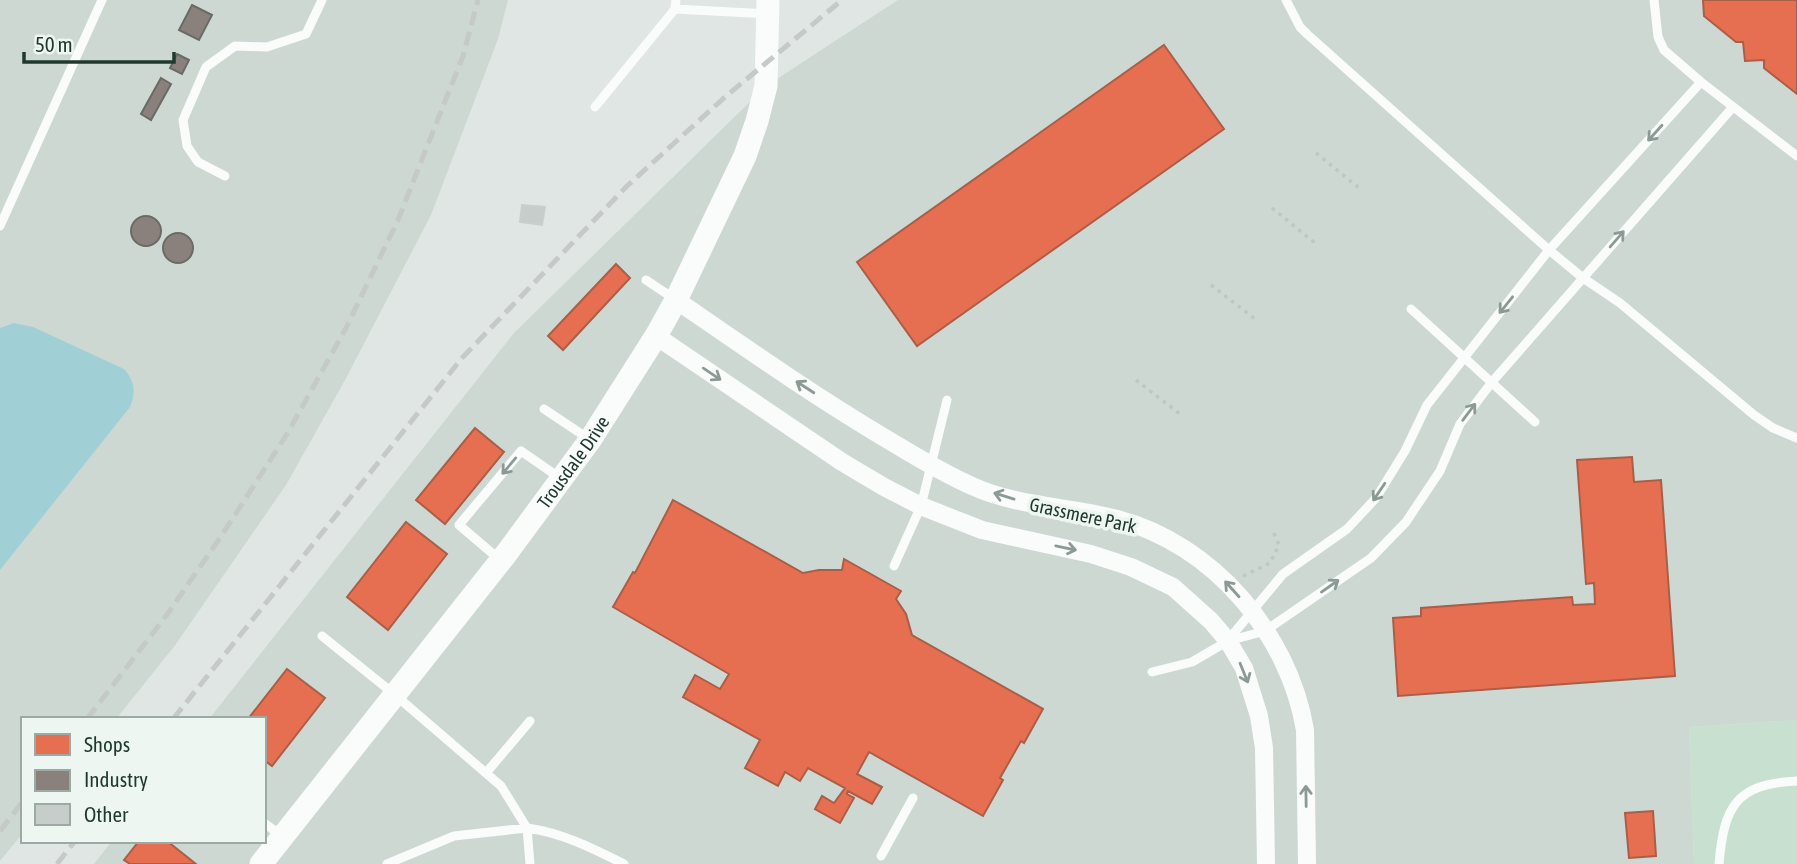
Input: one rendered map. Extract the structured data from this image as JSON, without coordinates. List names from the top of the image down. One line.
{"streets":{"street":["Trousdale Drive","Grassmere Park"]},"crossings":[["Trousdale Drive","Grassmere Park"]],"legend":["Shops","Industry","Other"],"scale_bar":"50 m"}
